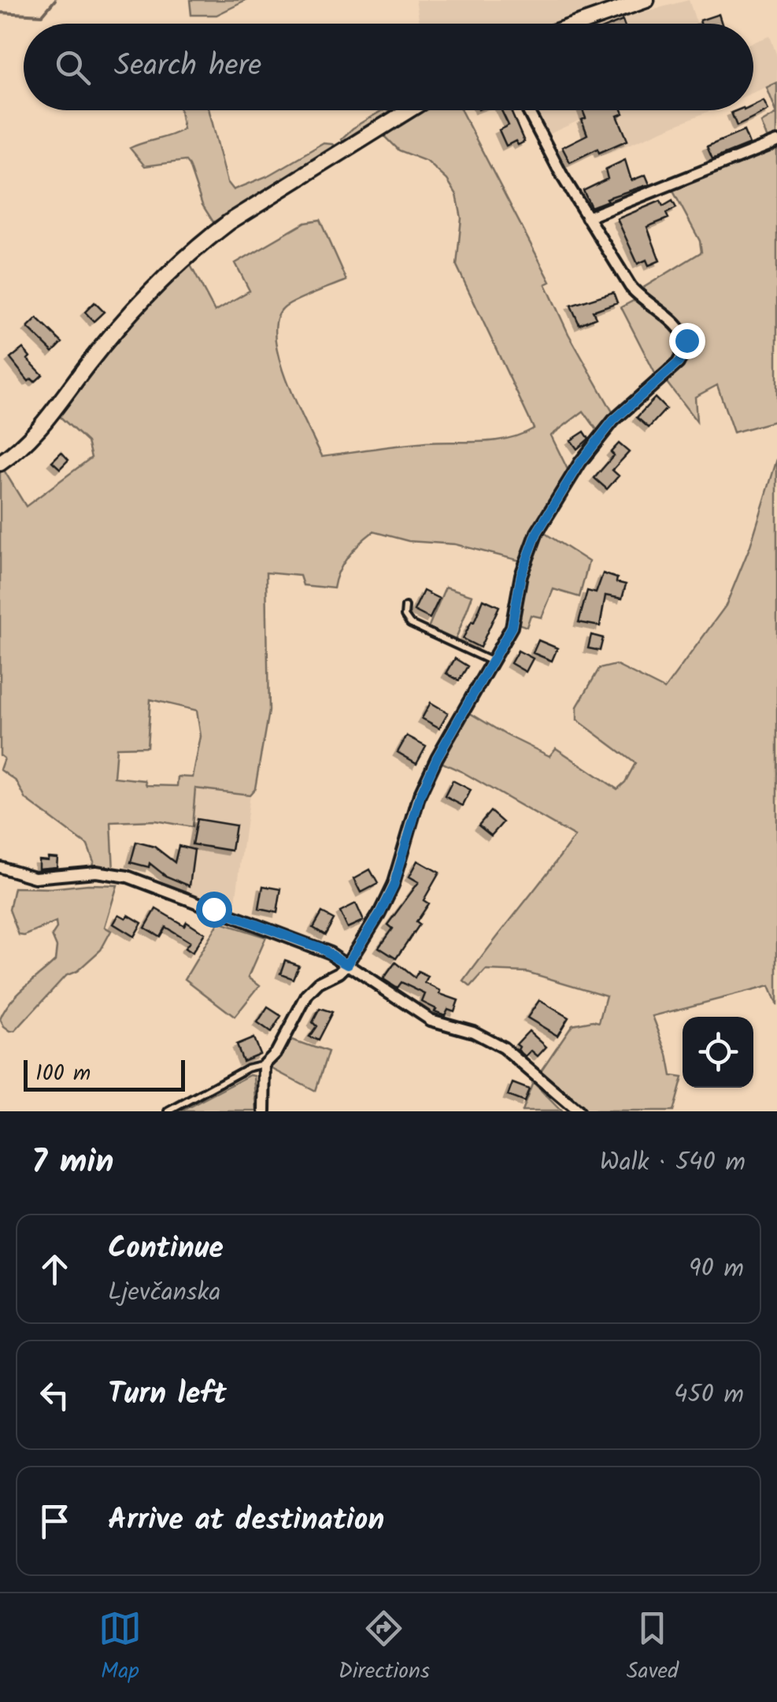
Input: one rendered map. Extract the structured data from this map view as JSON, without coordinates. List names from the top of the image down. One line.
{"scale_bar":"100 m","page":{"search":"Search here","scale":"100 m","heading":["7 min","Walk · 540 m"],"list":[["Continue","Ljevčanska","90 m"],["Turn left","450 m"],"Arrive at destination"],"nav":["Map","Directions","Saved"]}}
